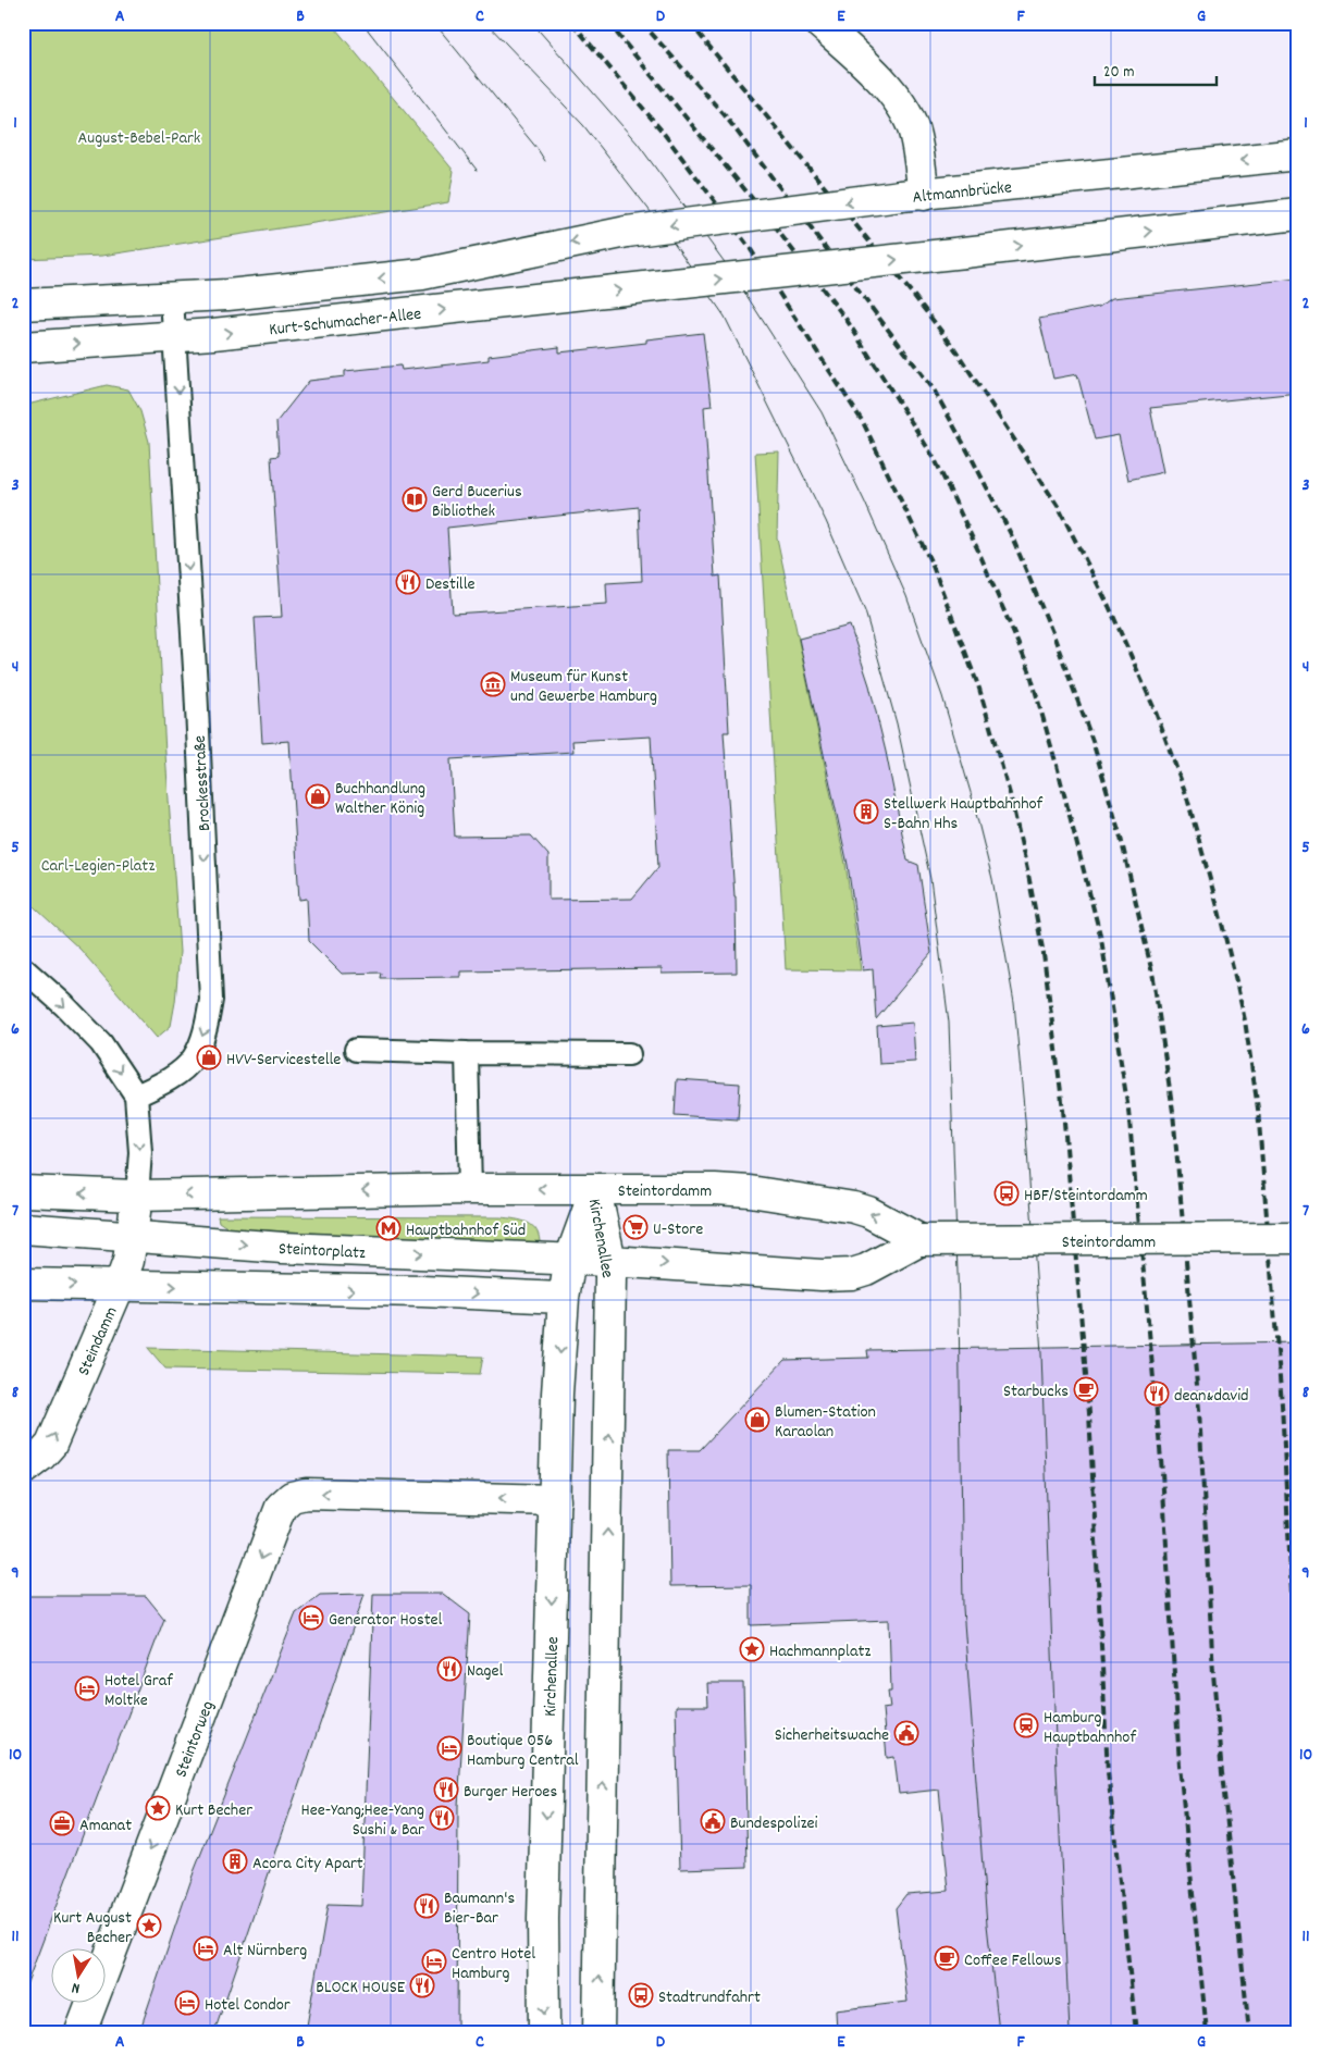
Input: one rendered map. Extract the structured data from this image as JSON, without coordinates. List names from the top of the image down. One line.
{"streets":{"main road":["Altmannbrücke","Kurt-Schumacher-Allee","Steintordamm","Kirchenallee","Steintorplatz","Steindamm","Steintorweg"],"lane":["Brockesstraße"]},"crossings":[["Altmannbrücke","Brockesstraße"],["Kurt-Schumacher-Allee","Brockesstraße"],["Steintordamm","Kirchenallee"],["Steintordamm","Steintorplatz"],["Kirchenallee","Steintorplatz"],["Kirchenallee","Steintorweg"],["Steintorplatz","Steindamm"]],"one_way":["Altmannbrücke","Kurt-Schumacher-Allee","Brockesstraße","Steindamm","Steintorweg"],"parks":["August-Bebel-Park","Carl-Legien-Platz"],"places":{"library":["Gerd Bucerius Bibliothek"],"restaurant":["Destille","dean&david","Nagel","Burger Heroes","Hee-Yang;Hee-Yang Sushi & Bar","Baumann's Bier-Bar","BLOCK HOUSE"],"museum":["Museum für Kunst und Gewerbe Hamburg"],"shop":["Buchhandlung Walther König","HVV-Servicestelle","Blumen-Station Karaolan"],"building":["Stellwerk Hauptbahnhof S-Bahn Hhs","Acora City Apart"],"bus stop":["HBF/Steintordamm","Stadtrundfahrt"],"supermarket":["U-Store"],"metro station":["Hauptbahnhof Süd"],"cafe":["Starbucks","Coffee Fellows"],"hotel":["Generator Hostel","Hotel Graf Moltke","Boutique 056 Hamburg Central","Alt Nürnberg","Centro Hotel Hamburg","Hotel Condor"],"place":["Hachmannplatz","Kurt Becher","Kurt August Becher"],"station":["Hamburg Hauptbahnhof"],"public building":["Sicherheitswache","Bundespolizei"],"office":["Amanat"]},"scale_bar":"20 m","north":"bottom","grid":{"columns":["A","B","C","D","E","F","G"],"rows":["1","2","3","4","5","6","7","8","9","10","11"]}}
